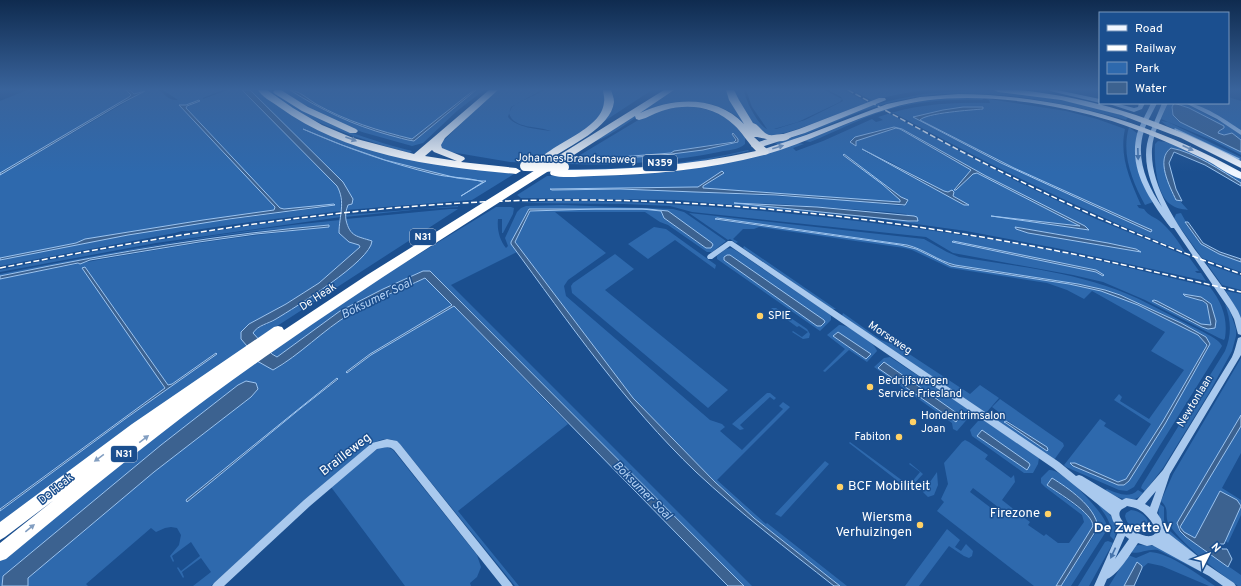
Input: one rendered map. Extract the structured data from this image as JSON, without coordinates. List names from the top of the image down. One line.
{"streets":{"highway":["Johannes Brandsmaweg","N359","N31","De Heak"],"street":["Morseweg","Newtonlaan","Brailleweg"]},"crossings":[["Johannes Brandsmaweg","N31"],["N31","De Heak"],["Morseweg","Newtonlaan"]],"districts":["De Zwette V"],"water":["Boksumer Soal"],"places":["SPIE","Bedrijfswagen Service Friesland","Hondentrimsalon Joan","Fabiton","BCF Mobiliteit","Firezone","Wiersma Verhuizingen"],"legend":["Road","Railway","Park","Water"],"north":"top right"}
